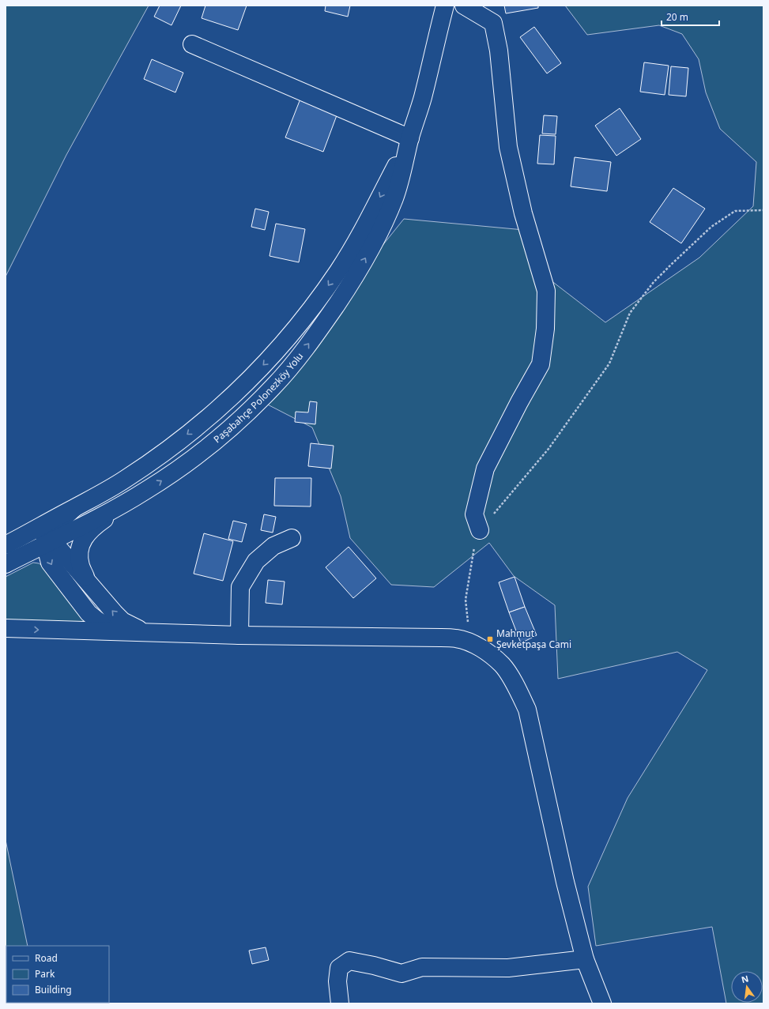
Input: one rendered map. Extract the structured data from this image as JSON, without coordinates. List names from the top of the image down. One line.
{"streets":{"main road":["Paşabahçe Polonezköy Yolu"]},"places":{"transit":["Mahmut Şevketpaşa Cami"]},"legend":["Road","Park","Building"],"scale_bar":"20 m","north":"top"}
